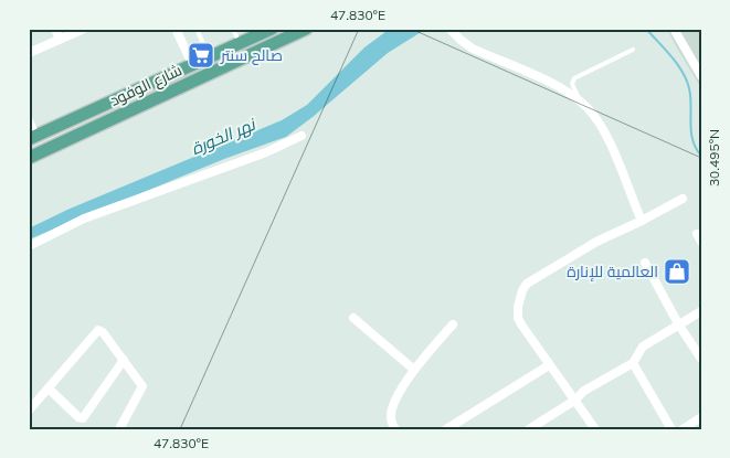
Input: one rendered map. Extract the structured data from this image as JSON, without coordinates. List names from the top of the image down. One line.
{"streets":{"main road":["شارع الوفود"]},"water":["نهر الخورة"],"places":{"supermarket":["صالح سنتر"],"shop":["العالمية للإنارة"]},"coordinates":["47.830°E","30.495°N"]}
